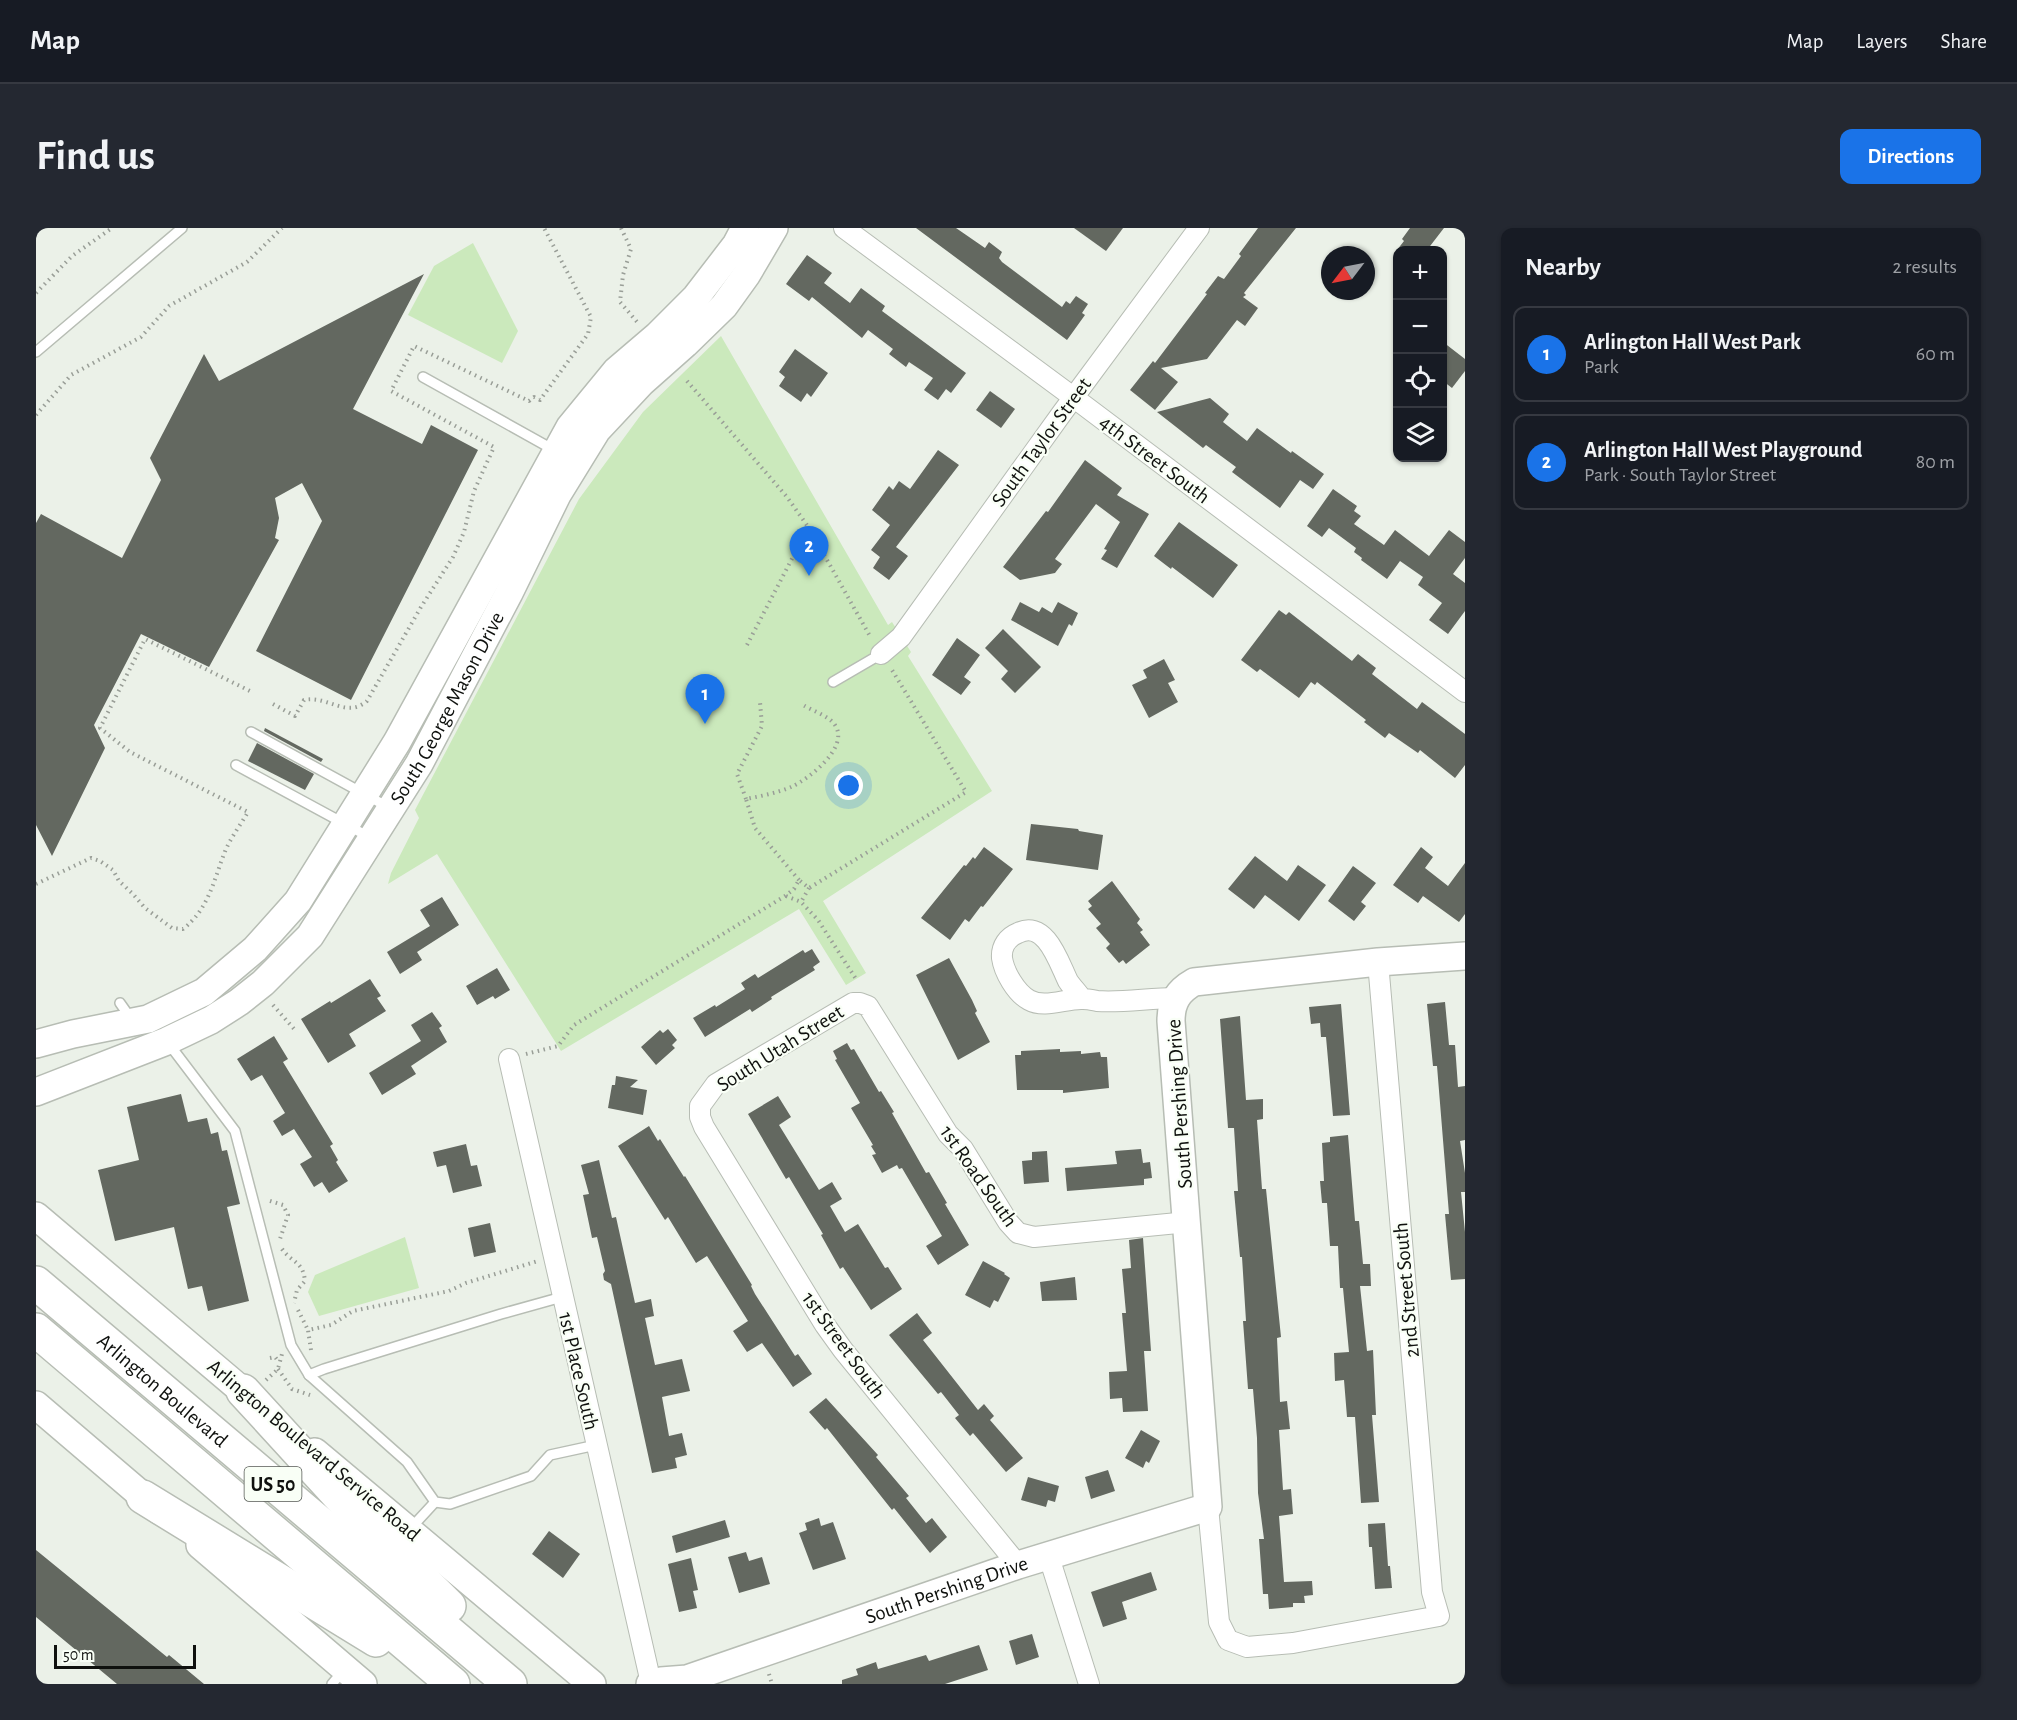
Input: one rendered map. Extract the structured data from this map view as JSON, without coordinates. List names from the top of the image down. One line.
{"streets":{"highway":["Arlington Boulevard","US 50"],"main road":["South George Mason Drive","South Pershing Drive","Arlington Boulevard Service Road"],"street":["South Taylor Street","4th Street South","South Utah Street","1st Road South","2nd Street South","1st Street South","1st Place South"]},"crossings":[["South Taylor Street","4th Street South"],["South Utah Street","1st Road South"],["South Utah Street","1st Street South"],["South Pershing Drive","1st Road South"],["South Pershing Drive","2nd Street South"],["South Pershing Drive","1st Street South"],["South Pershing Drive","1st Place South"]],"scale_bar":"50 m","north":"bottom left","page":{"header":"Map","nav":["Map","Layers","Share"],"buttons":"Directions","title":"Find us","heading":["Nearby","2 results"],"map_buttons":["+","−"],"list":[{"mark":"1","name":"Arlington Hall West Park","note":"Park","value":"60 m"},{"mark":"2","name":"Arlington Hall West Playground","note":"Park · South Taylor Street","value":"80 m"}],"pins":["2","1"],"scale":"50 m"}}
